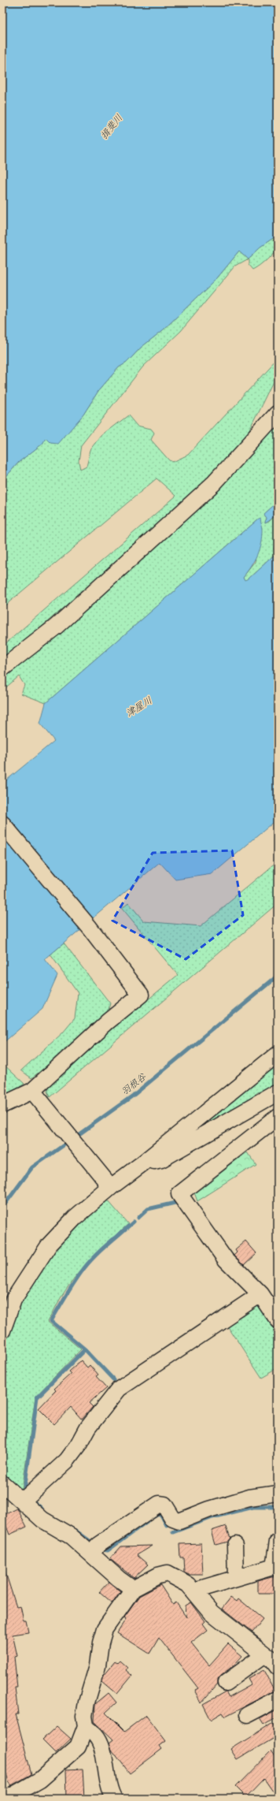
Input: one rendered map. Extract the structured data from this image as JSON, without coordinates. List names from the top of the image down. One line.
{"water":["揖斐川","津屋川","羽根谷"]}
